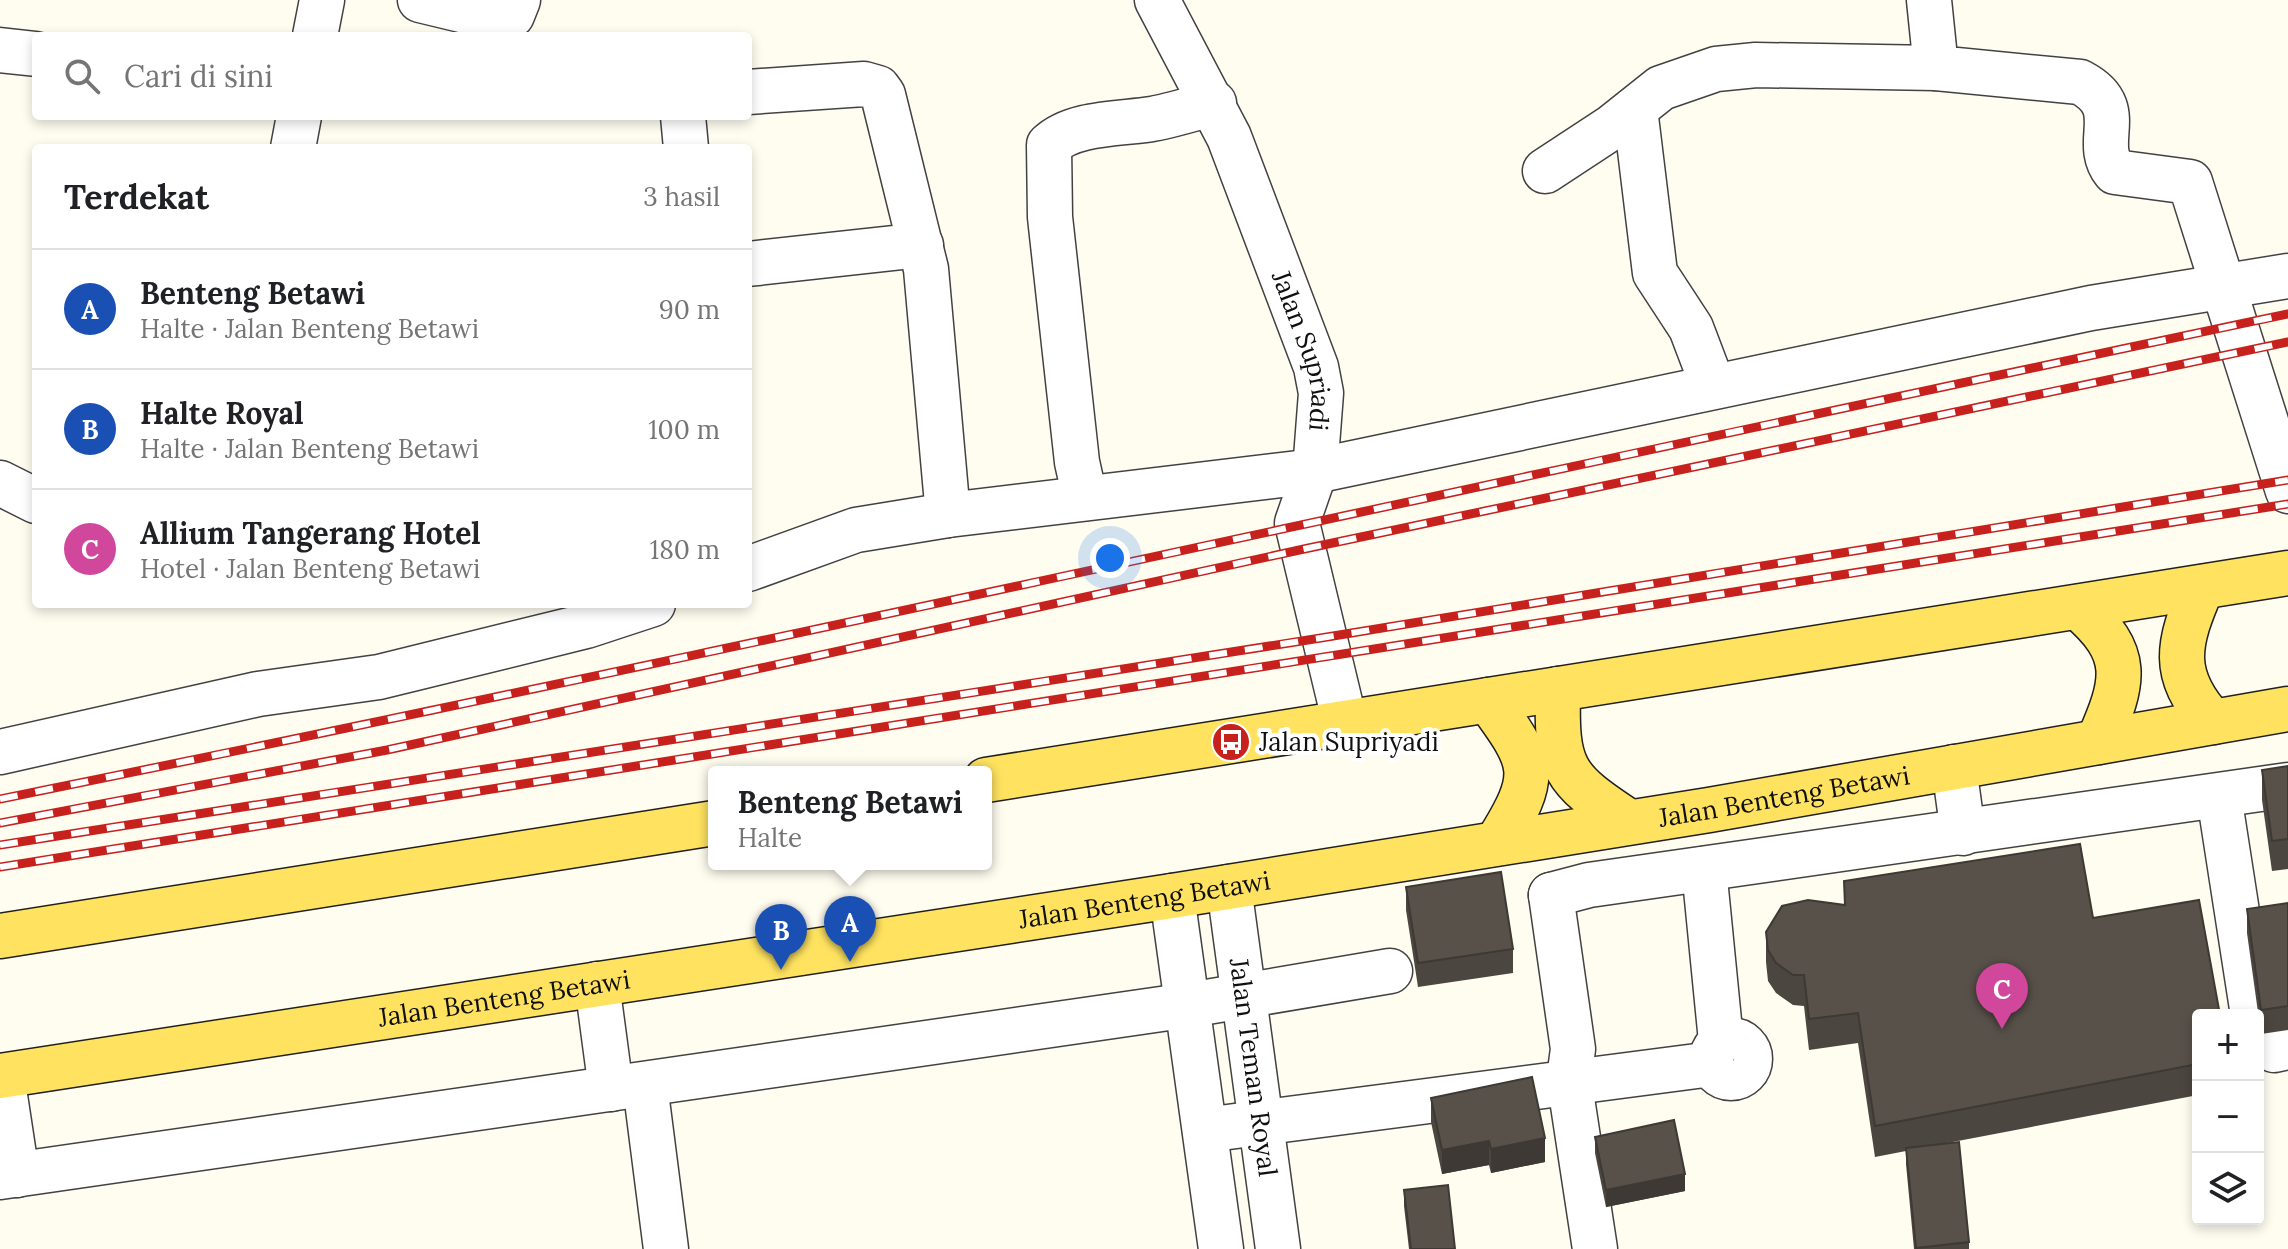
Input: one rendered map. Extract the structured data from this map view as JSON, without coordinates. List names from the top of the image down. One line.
{"streets":{"main road":["Jalan Benteng Betawi"],"street":["Jalan Supriadi","Jalan Teman Royal"]},"crossings":[["Jalan Benteng Betawi","Jalan Teman Royal"]],"places":{"bus stop":["Jalan Supriyadi"]},"page":{"search":"Cari di sini","heading":["Terdekat","3 hasil"],"list":[{"mark":"A","name":"Benteng Betawi","note":"Halte · Jalan Benteng Betawi","value":"90 m"},{"mark":"B","name":"Halte Royal","note":"Halte · Jalan Benteng Betawi","value":"100 m"},{"mark":"C","name":"Allium Tangerang Hotel","note":"Hotel · Jalan Benteng Betawi","value":"180 m"}],"popup":["Benteng Betawi","Halte"],"pins":["A","B","C"],"map_buttons":["+","−"]}}
